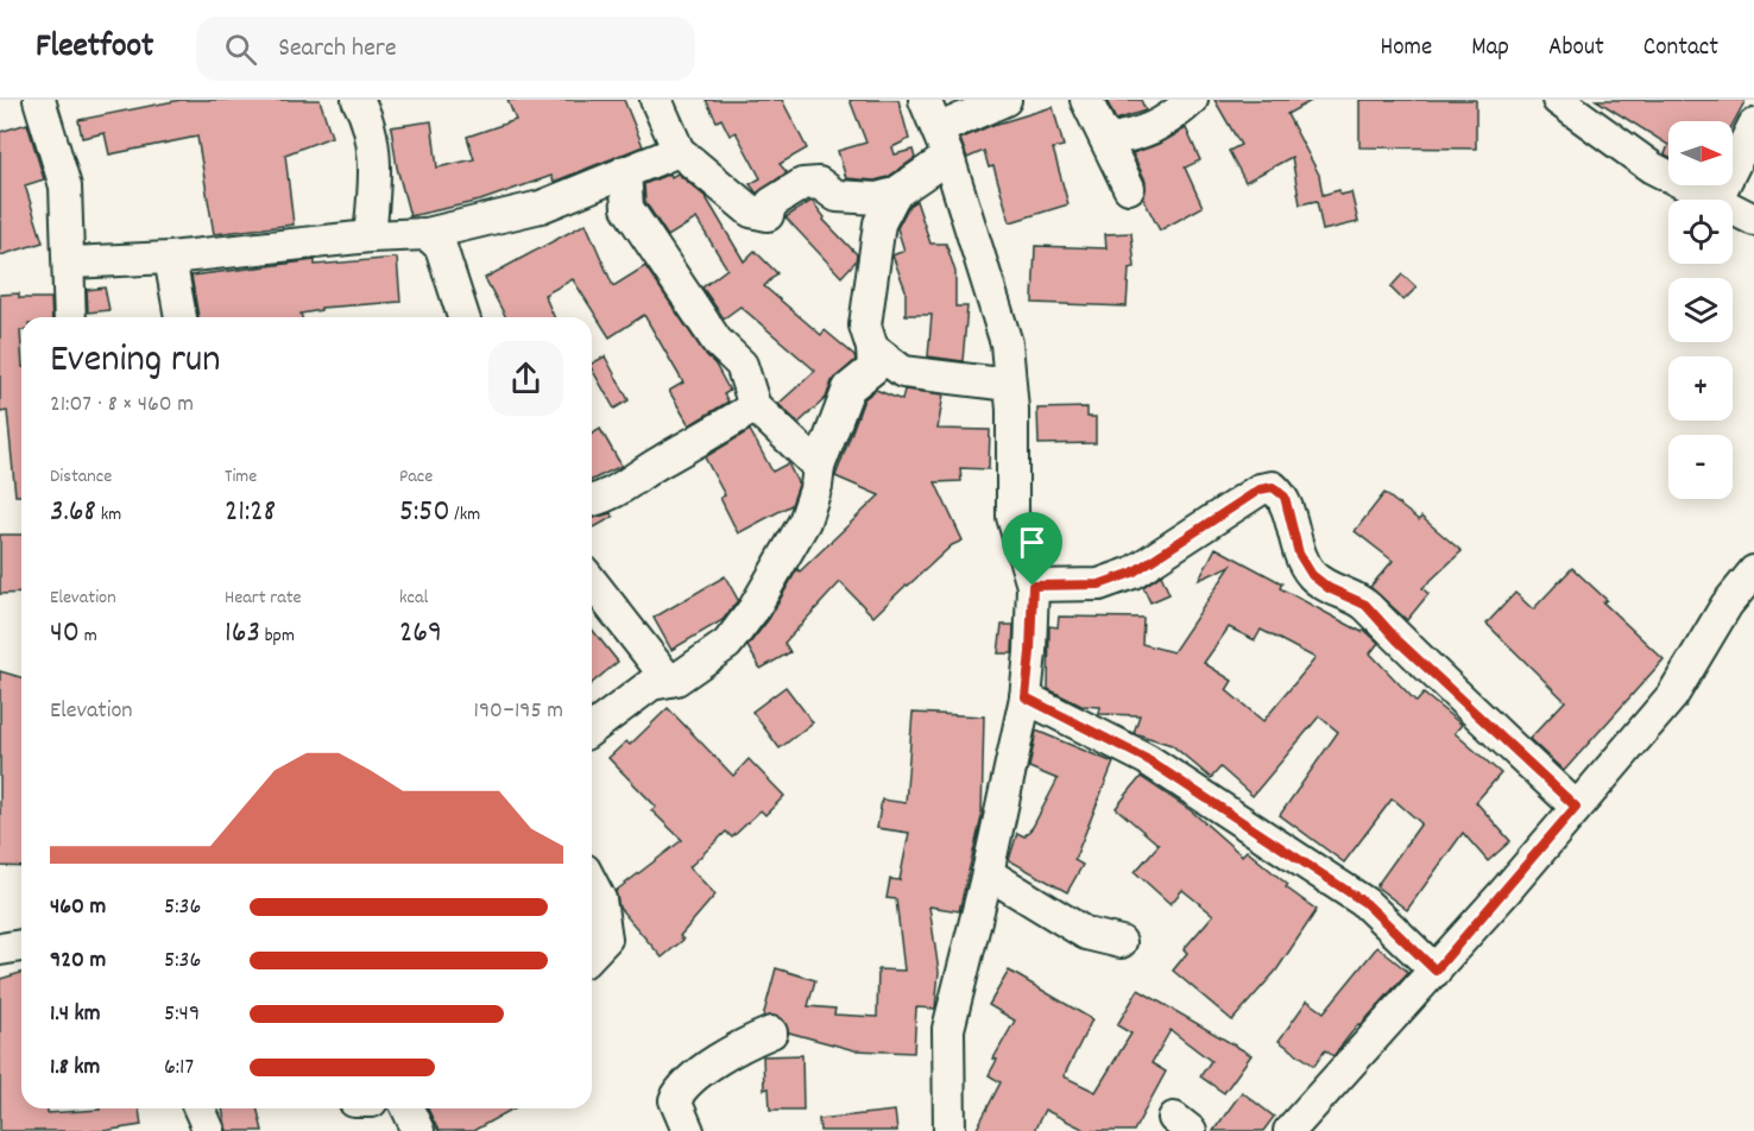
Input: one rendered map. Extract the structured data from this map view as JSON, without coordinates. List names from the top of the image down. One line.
{"north":"right","page":{"header":"Fleetfoot","search":"Search here","nav":["Home","Map","About","Contact"],"map_buttons":["+","−"],"heading":["Evening run","21:07 · 8 × 460 m"],"stats":[["Distance","3.68 km"],["Time","21:28"],["Pace","5:50 /km"],["Elevation","40 m"],["Heart rate","163 bpm"],["kcal","269"]],"chart":["Elevation","190–195 m"],"list":[{"name":"460 m","note":"5:36"},{"name":"920 m","note":"5:36"},{"name":"1.4 km","note":"5:49"},{"name":"1.8 km","note":"6:17"}]}}
